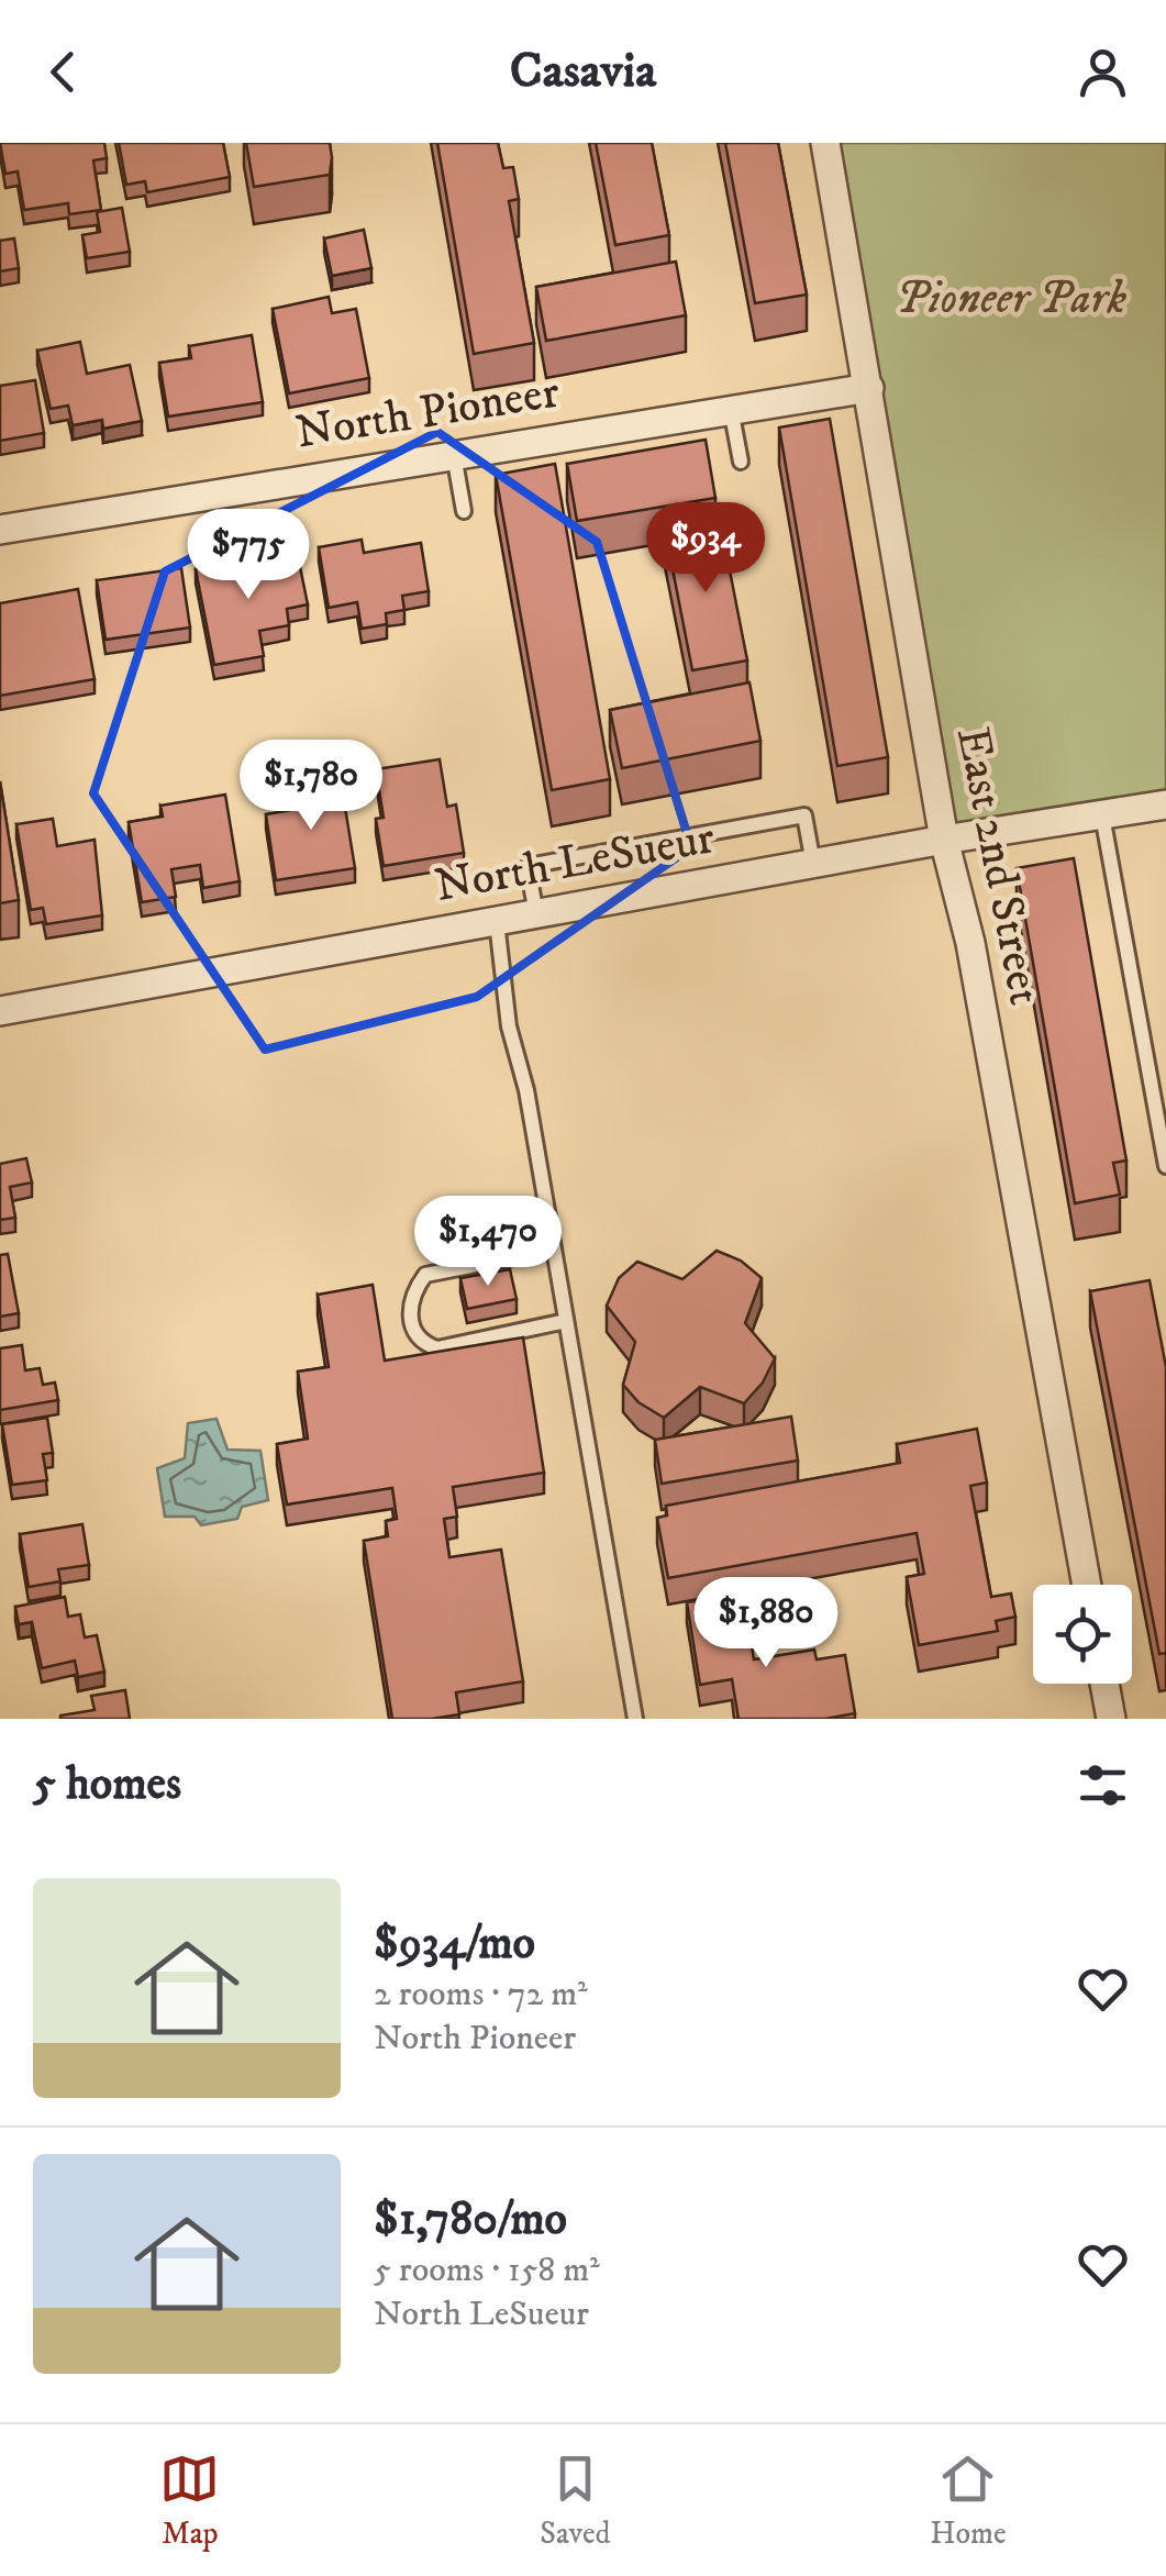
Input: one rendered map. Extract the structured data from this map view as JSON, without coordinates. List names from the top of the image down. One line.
{"streets":{"street":["North Pioneer","North LeSueur","East 2nd Street"]},"crossings":[["North Pioneer","East 2nd Street"],["North LeSueur","East 2nd Street"]],"parks":["Pioneer Park"],"page":{"header":"Casavia","price":["$934","$775","$1,780","$1,470","$1,880"],"heading":"5 homes","list":[{"name":"$934/mo","note":"2 rooms · 72 m² · North Pioneer"},{"name":"$1,780/mo","note":"5 rooms · 158 m² · North LeSueur"}],"tabs":["Map","Saved","Home"]}}
